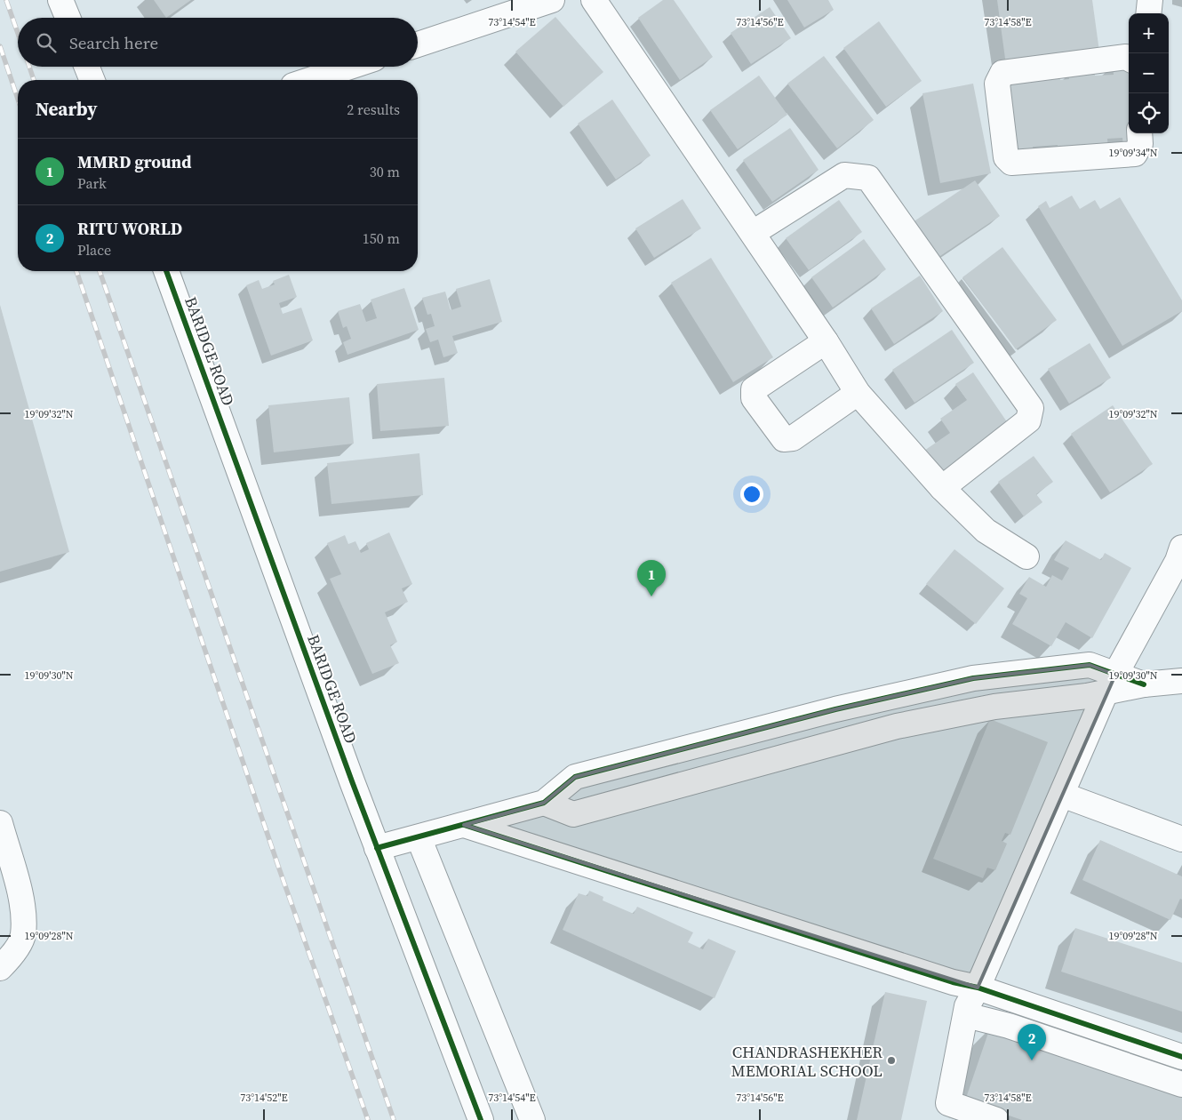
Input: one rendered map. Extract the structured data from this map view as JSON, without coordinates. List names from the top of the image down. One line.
{"streets":{"street":["BARIDGE ROAD"]},"places":["CHANDRASHEKHER MEMORIAL SCHOOL"],"page":{"map_buttons":["+","−"],"search":"Search here","heading":["Nearby","2 results"],"list":[{"mark":"1","name":"MMRD ground","note":"Park","value":"30 m"},{"mark":"2","name":"RITU WORLD","note":"Place","value":"150 m"}],"pins":["1","2"]},"coordinates":["73°14'54\"E","73°14'56\"E","73°14'58\"E","19°09'34\"N","19°09'32\"N","19°09'30\"N","19°09'28\"N","73°14'52\"E"]}
